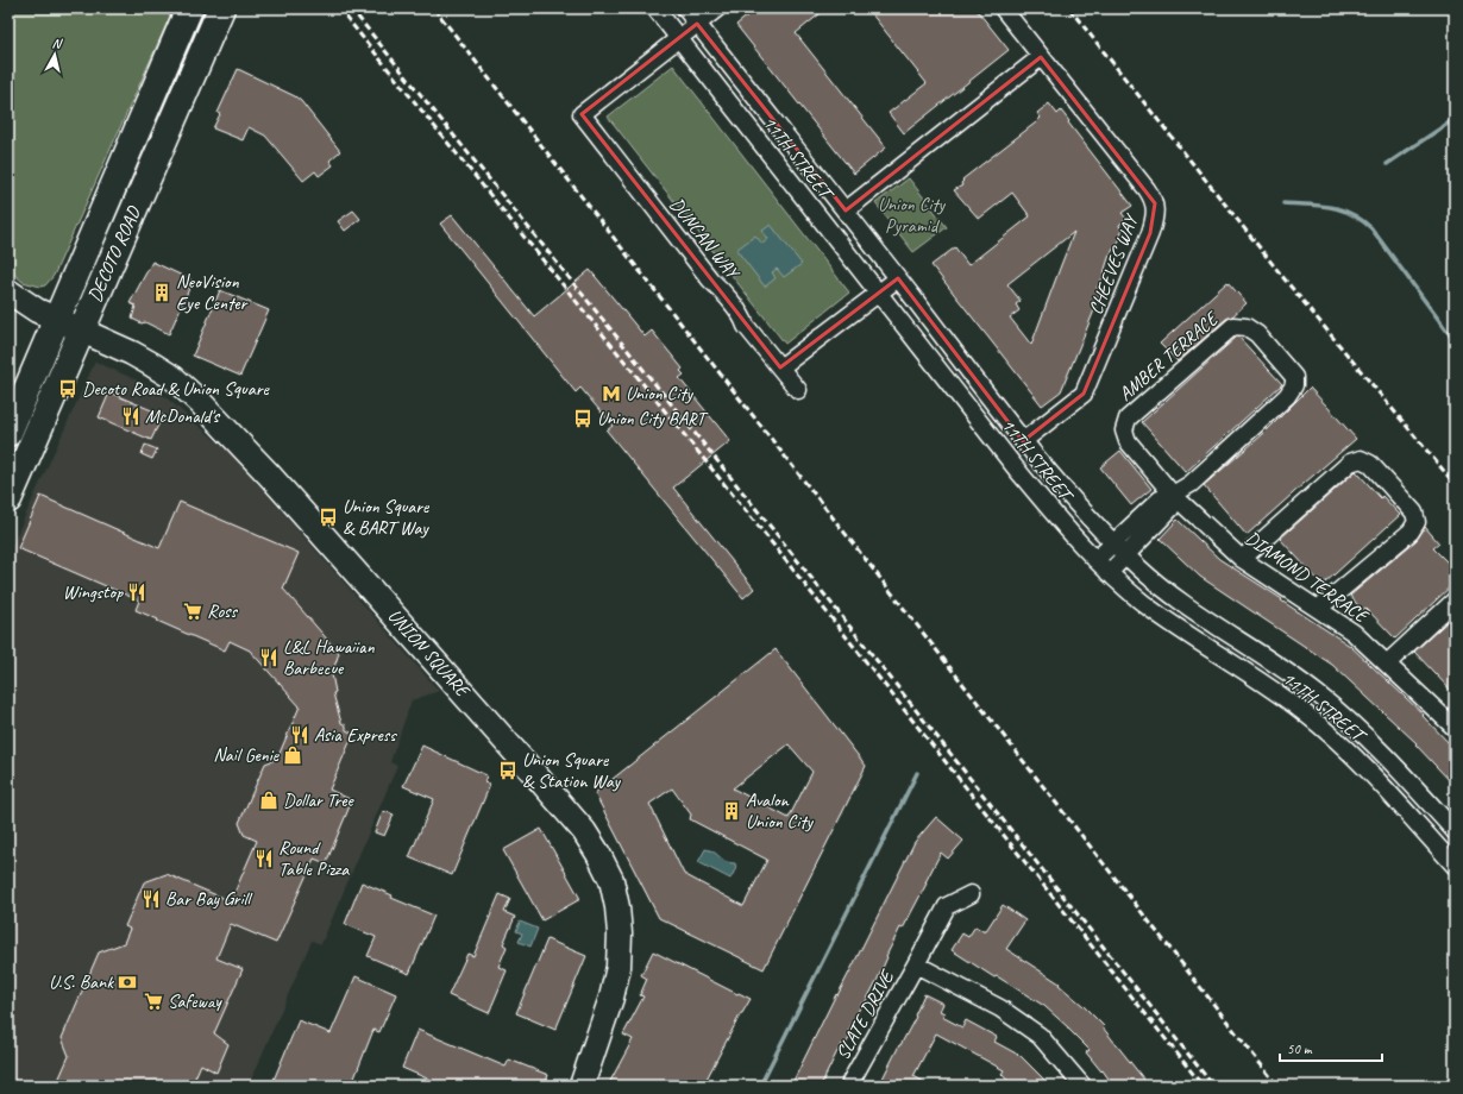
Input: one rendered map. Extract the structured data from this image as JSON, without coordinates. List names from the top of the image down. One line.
{"streets":{"main road":["DECOTO ROAD"],"street":["11TH STREET","DUNCAN WAY","CHEEVES WAY","AMBER TERRACE","DIAMOND TERRACE","UNION SQUARE","SLATE DRIVE"]},"crossings":[["11TH STREET","DUNCAN WAY"],["11TH STREET","CHEEVES WAY"],["DECOTO ROAD","UNION SQUARE"],["AMBER TERRACE","DIAMOND TERRACE"]],"parks":["Union City Pyramid"],"places":{"building":["NeoVision Eye Center","Avalon Union City"],"bus stop":["Decoto Road & Union Square","Union City BART","Union Square & BART Way","Union Square & Station Way"],"metro station":["Union City"],"restaurant":["McDonald's","Wingstop","L&L Hawaiian Barbecue","Asia Express","Round Table Pizza","Bar Bay Grill"],"supermarket":["Ross","Safeway"],"shop":["Nail Genie","Dollar Tree"],"bank":["U.S. Bank"]},"scale_bar":"50 m","north":"top"}
